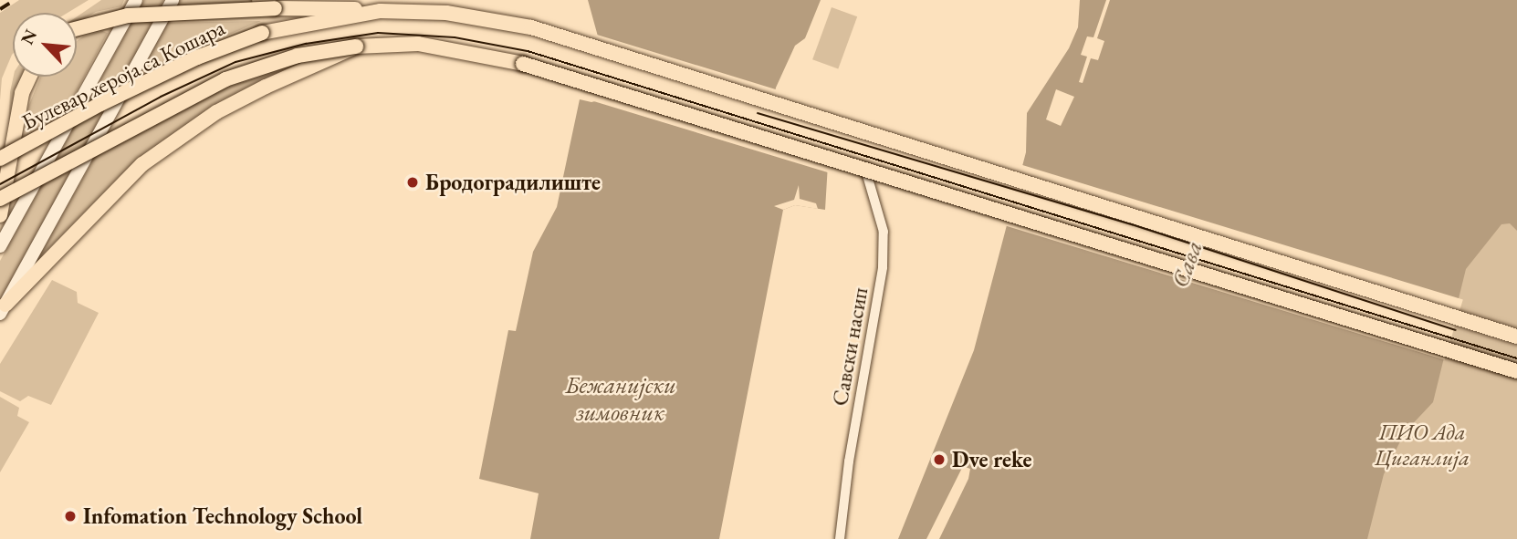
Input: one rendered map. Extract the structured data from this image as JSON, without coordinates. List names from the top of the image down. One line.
{"streets":{"main road":["Булевар хероја са Кошара"],"street":["Савски насип"]},"water":["Сава","Бежанијски зимовник"],"parks":["ПИО Ада Циганлија"],"places":["Бродоградилиште","Dve reke","Infomation Technology School"],"north":"top left"}
